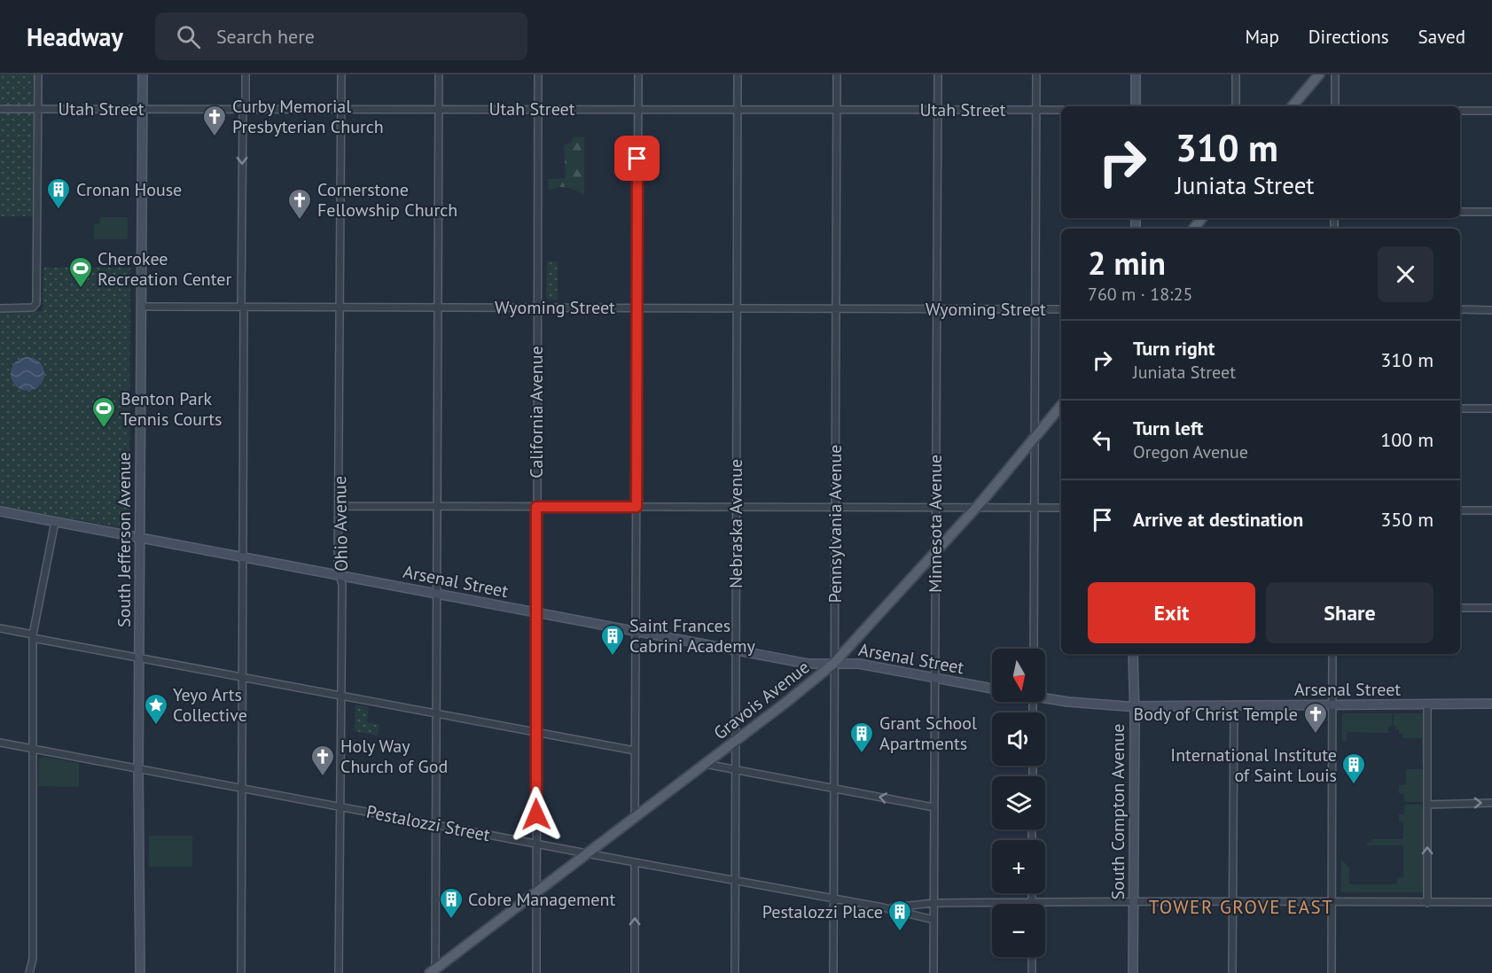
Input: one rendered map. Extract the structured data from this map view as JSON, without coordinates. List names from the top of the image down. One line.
{"streets":{"main road":["South Jefferson Avenue","Arsenal Street","Gravois Avenue","South Compton Avenue"],"street":["Utah Street","Wyoming Street","California Avenue","Ohio Avenue","Nebraska Avenue","Pennsylvania Avenue","Minnesota Avenue","Pestalozzi Street"]},"crossings":[["Utah Street","California Avenue"],["Utah Street","Ohio Avenue"],["Utah Street","Nebraska Avenue"],["Utah Street","Pennsylvania Avenue"],["Utah Street","Minnesota Avenue"],["Utah Street","South Jefferson Avenue"],["Wyoming Street","California Avenue"],["Wyoming Street","Ohio Avenue"],["Wyoming Street","Nebraska Avenue"],["Wyoming Street","Pennsylvania Avenue"],["Wyoming Street","Minnesota Avenue"],["Wyoming Street","South Jefferson Avenue"],["California Avenue","Arsenal Street"],["California Avenue","Gravois Avenue"],["California Avenue","Pestalozzi Street"],["Ohio Avenue","Arsenal Street"],["Ohio Avenue","Pestalozzi Street"],["Nebraska Avenue","Arsenal Street"],["Nebraska Avenue","Gravois Avenue"],["Nebraska Avenue","Pestalozzi Street"],["Pennsylvania Avenue","Arsenal Street"],["Pennsylvania Avenue","Gravois Avenue"],["Pennsylvania Avenue","Pestalozzi Street"],["Minnesota Avenue","Arsenal Street"],["Minnesota Avenue","Gravois Avenue"],["Minnesota Avenue","Pestalozzi Street"],["South Jefferson Avenue","Arsenal Street"],["South Jefferson Avenue","Pestalozzi Street"],["Arsenal Street","Gravois Avenue"],["Arsenal Street","South Compton Avenue"],["Gravois Avenue","Pestalozzi Street"],["South Compton Avenue","Pestalozzi Street"]],"districts":["TOWER GROVE EAST"],"places":{"church":["Curby Memorial Presbyterian Church","Cornerstone Fellowship Church","Body of Christ Temple","Holy Way Church of God"],"building":["Cronan House","Saint Frances Cabrini Academy","Grant School Apartments","International Institute of Saint Louis","Cobre Management","Pestalozzi Place"],"sports":["Cherokee Recreation Center","Benton Park Tennis Courts"],"place":["Yeyo Arts Collective"]},"north":"bottom","page":{"header":"Headway","search":"Search here","nav":["Map","Directions","Saved"],"turn":["310 m","Juniata Street"],"heading":["2 min","760 m · 18:25"],"list":[{"name":"Turn right","note":"Juniata Street","value":"310 m"},{"name":"Turn left","note":"Oregon Avenue","value":"100 m"},{"name":"Arrive at destination","value":"350 m"}],"buttons":["Exit","Share"],"map_buttons":["+","−"]}}
